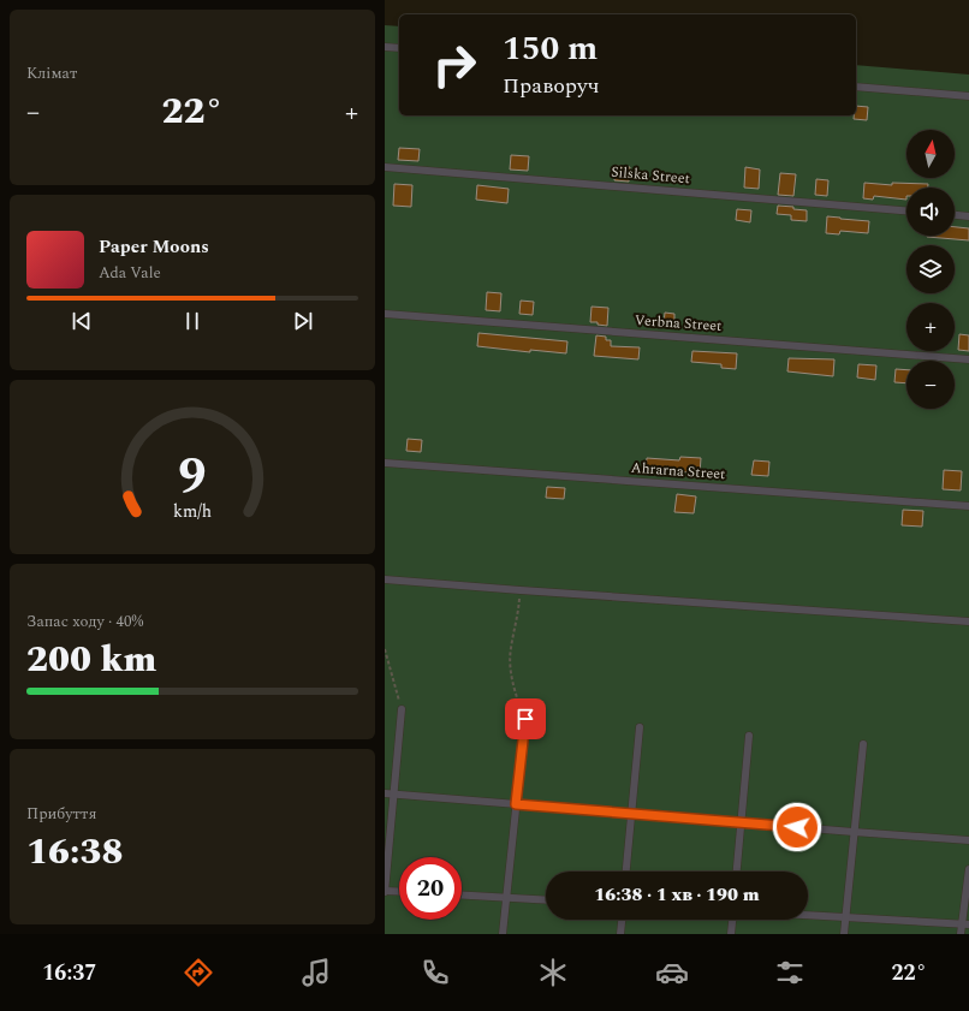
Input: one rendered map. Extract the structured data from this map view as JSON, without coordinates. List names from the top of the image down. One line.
{"streets":{"lane":["Silska Street","Verbna Street","Ahrarna Street"]},"north":"top","page":{"tile":["Клімат",["Запас ходу · 40%","200 km"],["Прибуття","16:38"]],"turn":["150 m","Праворуч"],"heat":["−","22°","+"],"map_buttons":["+","−"],"song":["Paper Moons","Ada Vale"],"limit":"20","trip":"16:38 · 1 хв · 190 m","tabs":["16:37","22°"],"gauge":["9","km/h"]}}
